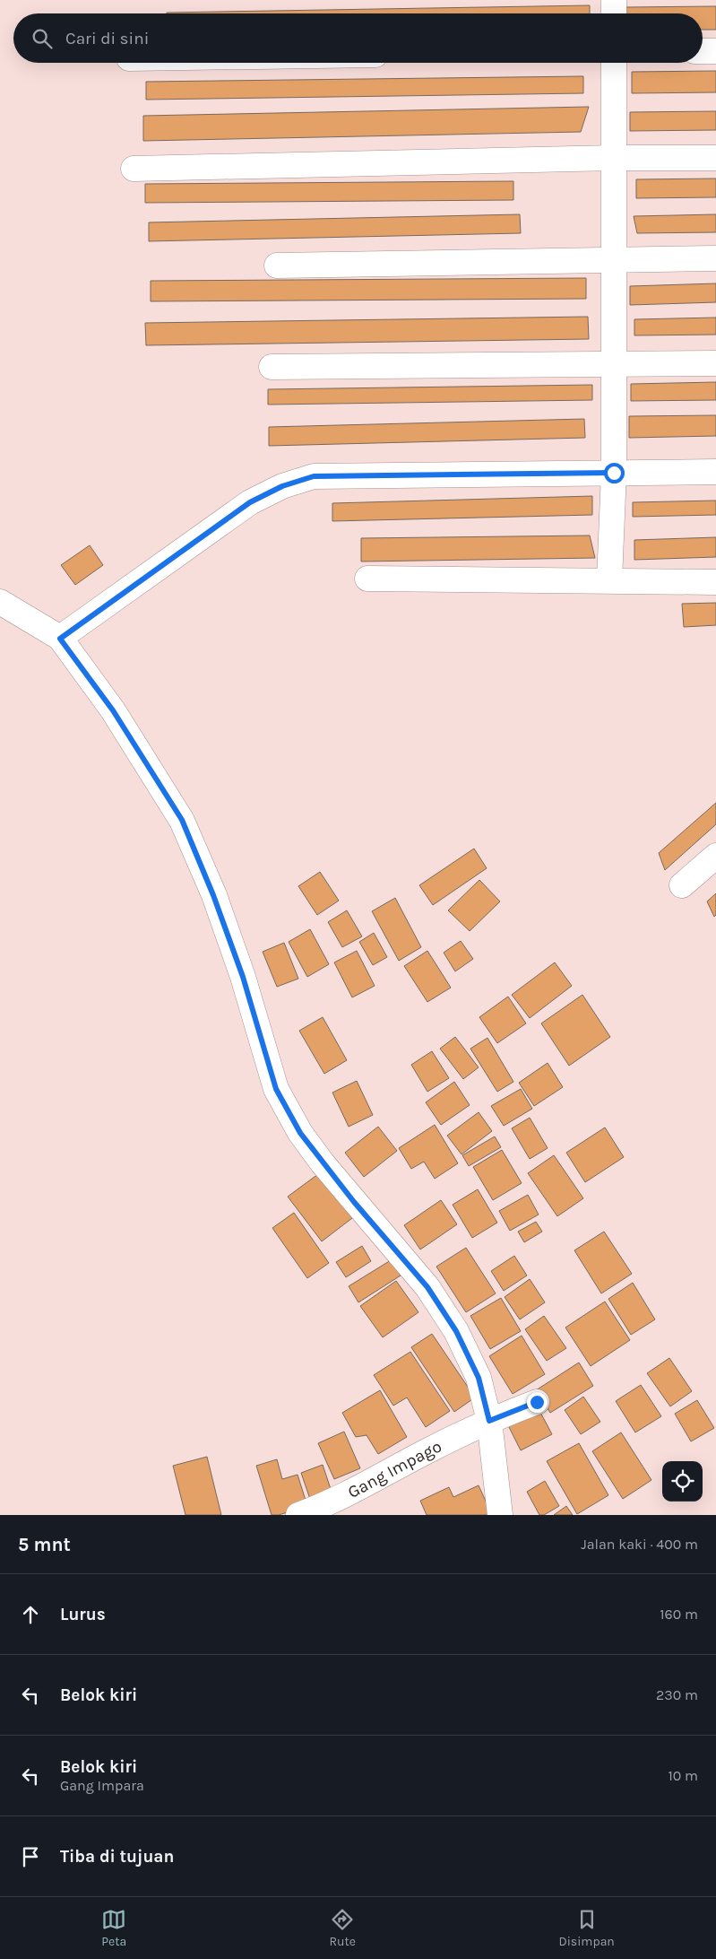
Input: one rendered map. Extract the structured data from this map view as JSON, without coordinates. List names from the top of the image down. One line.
{"streets":{"street":["Gang Impago"]},"page":{"search":"Cari di sini","heading":["5 mnt","Jalan kaki · 400 m"],"list":[["Lurus","160 m"],["Belok kiri","230 m"],["Belok kiri","Gang Impara","10 m"],"Tiba di tujuan"],"nav":["Peta","Rute","Disimpan"]}}
